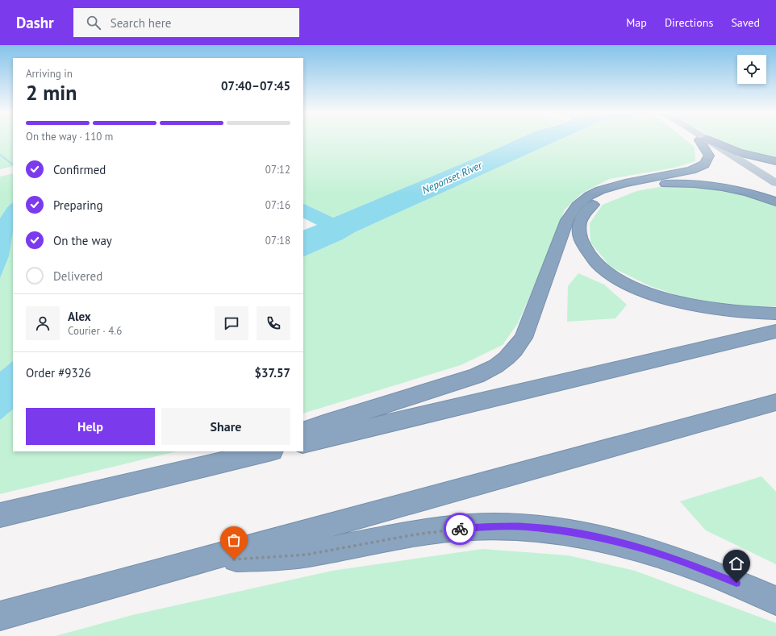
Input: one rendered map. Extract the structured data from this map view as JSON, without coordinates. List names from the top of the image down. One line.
{"water":["Neponset River"],"page":{"header":"Dashr","search":"Search here","nav":["Map","Directions","Saved"],"heading":["2 min","Arriving in","07:40–07:45"],"panel":["Alex","Courier · 4.6","Order #9326","$37.57"],"bar":"On the way · 110 m","list":[["Confirmed","07:12"],["Preparing","07:16"],["On the way","07:18"],"Delivered"],"buttons":["Help","Share"]}}
